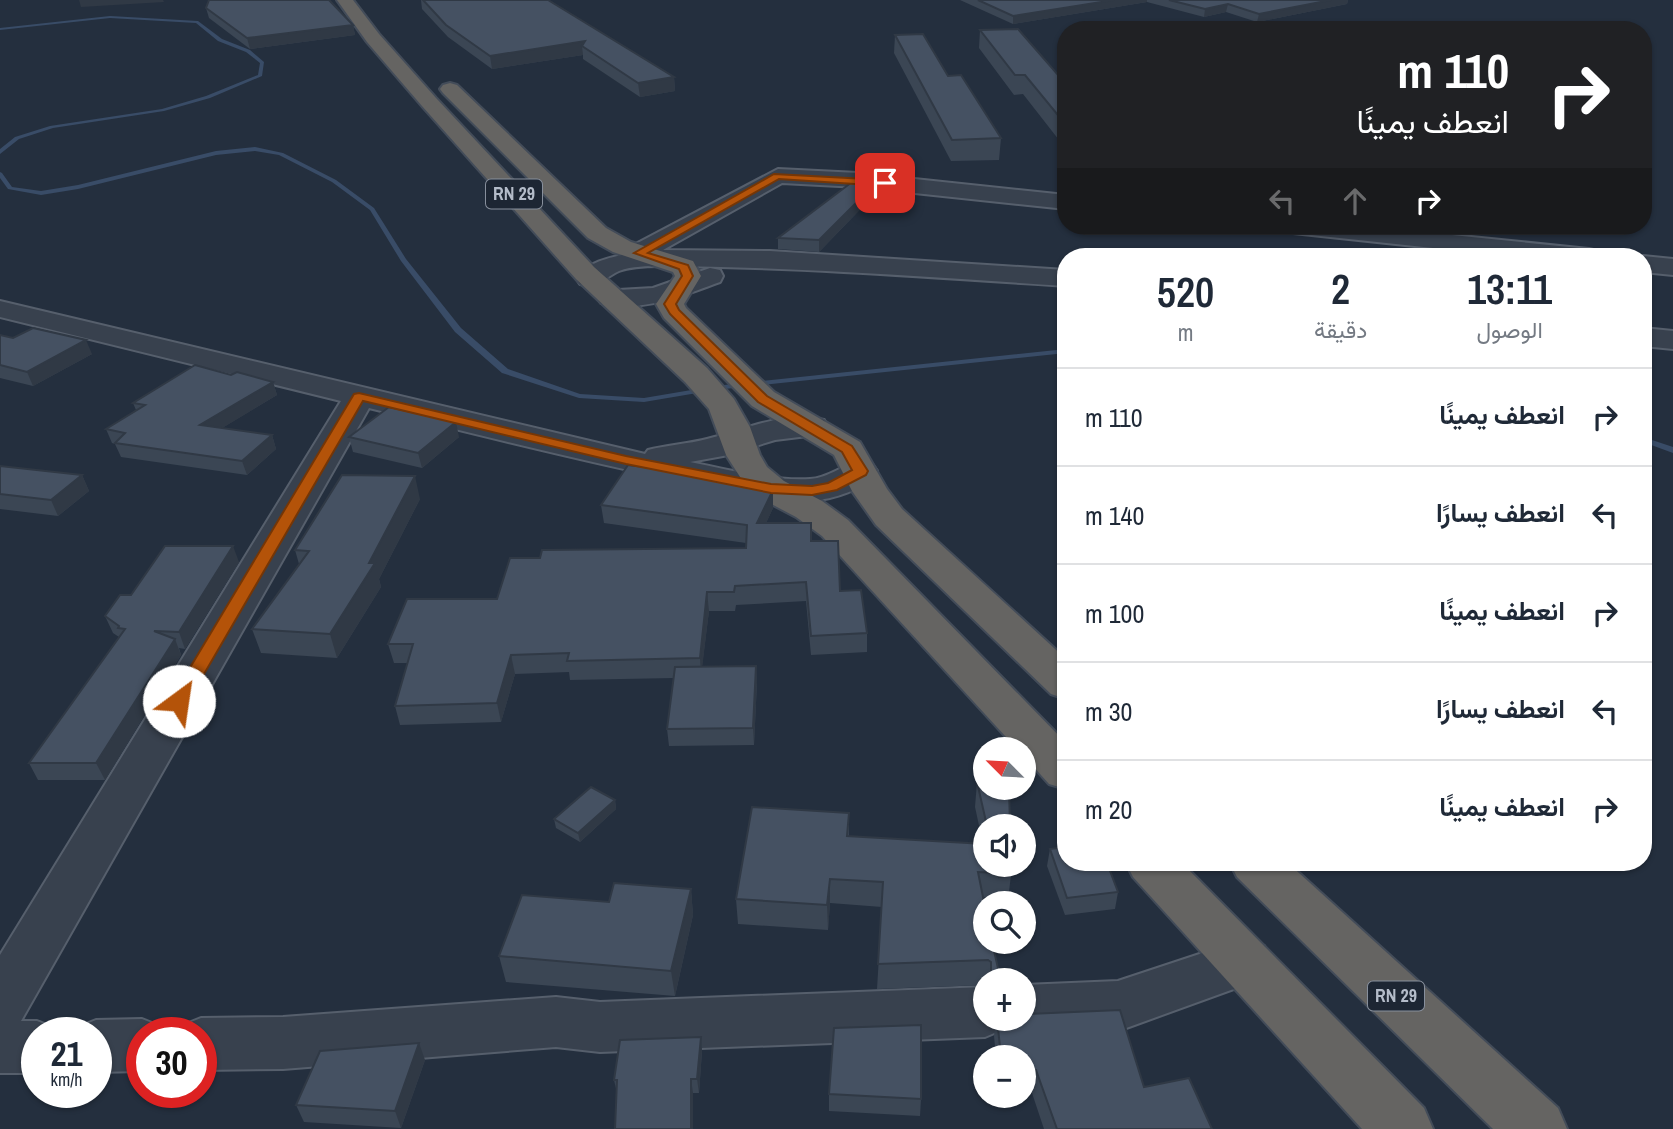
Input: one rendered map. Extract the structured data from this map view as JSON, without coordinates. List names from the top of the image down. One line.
{"streets":{"highway":["RN 29"]},"north":"top left","page":{"turn":["110 m","انعطف يمينًا"],"eta":["13:11","الوصول","2","دقيقة","520","m"],"list":[{"name":"انعطف يمينًا","value":"110 m"},{"name":"انعطف يسارًا","value":"140 m"},{"name":"انعطف يمينًا","value":"100 m"},{"name":"انعطف يسارًا","value":"30 m"},{"name":"انعطف يمينًا","value":"20 m"}],"map_buttons":["+","−"],"speed":"21 km/h","limit":"30"}}
